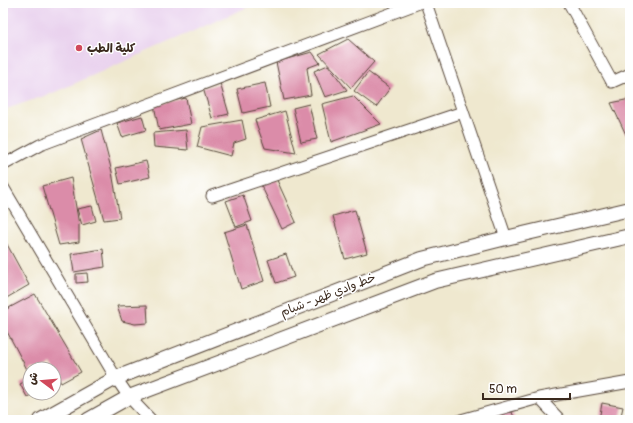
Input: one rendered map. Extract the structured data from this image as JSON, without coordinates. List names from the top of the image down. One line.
{"streets":{"main road":["خط وادي ظهر - شبام"]},"places":["كلية الطب"],"scale_bar":"50 m","north":"left"}
